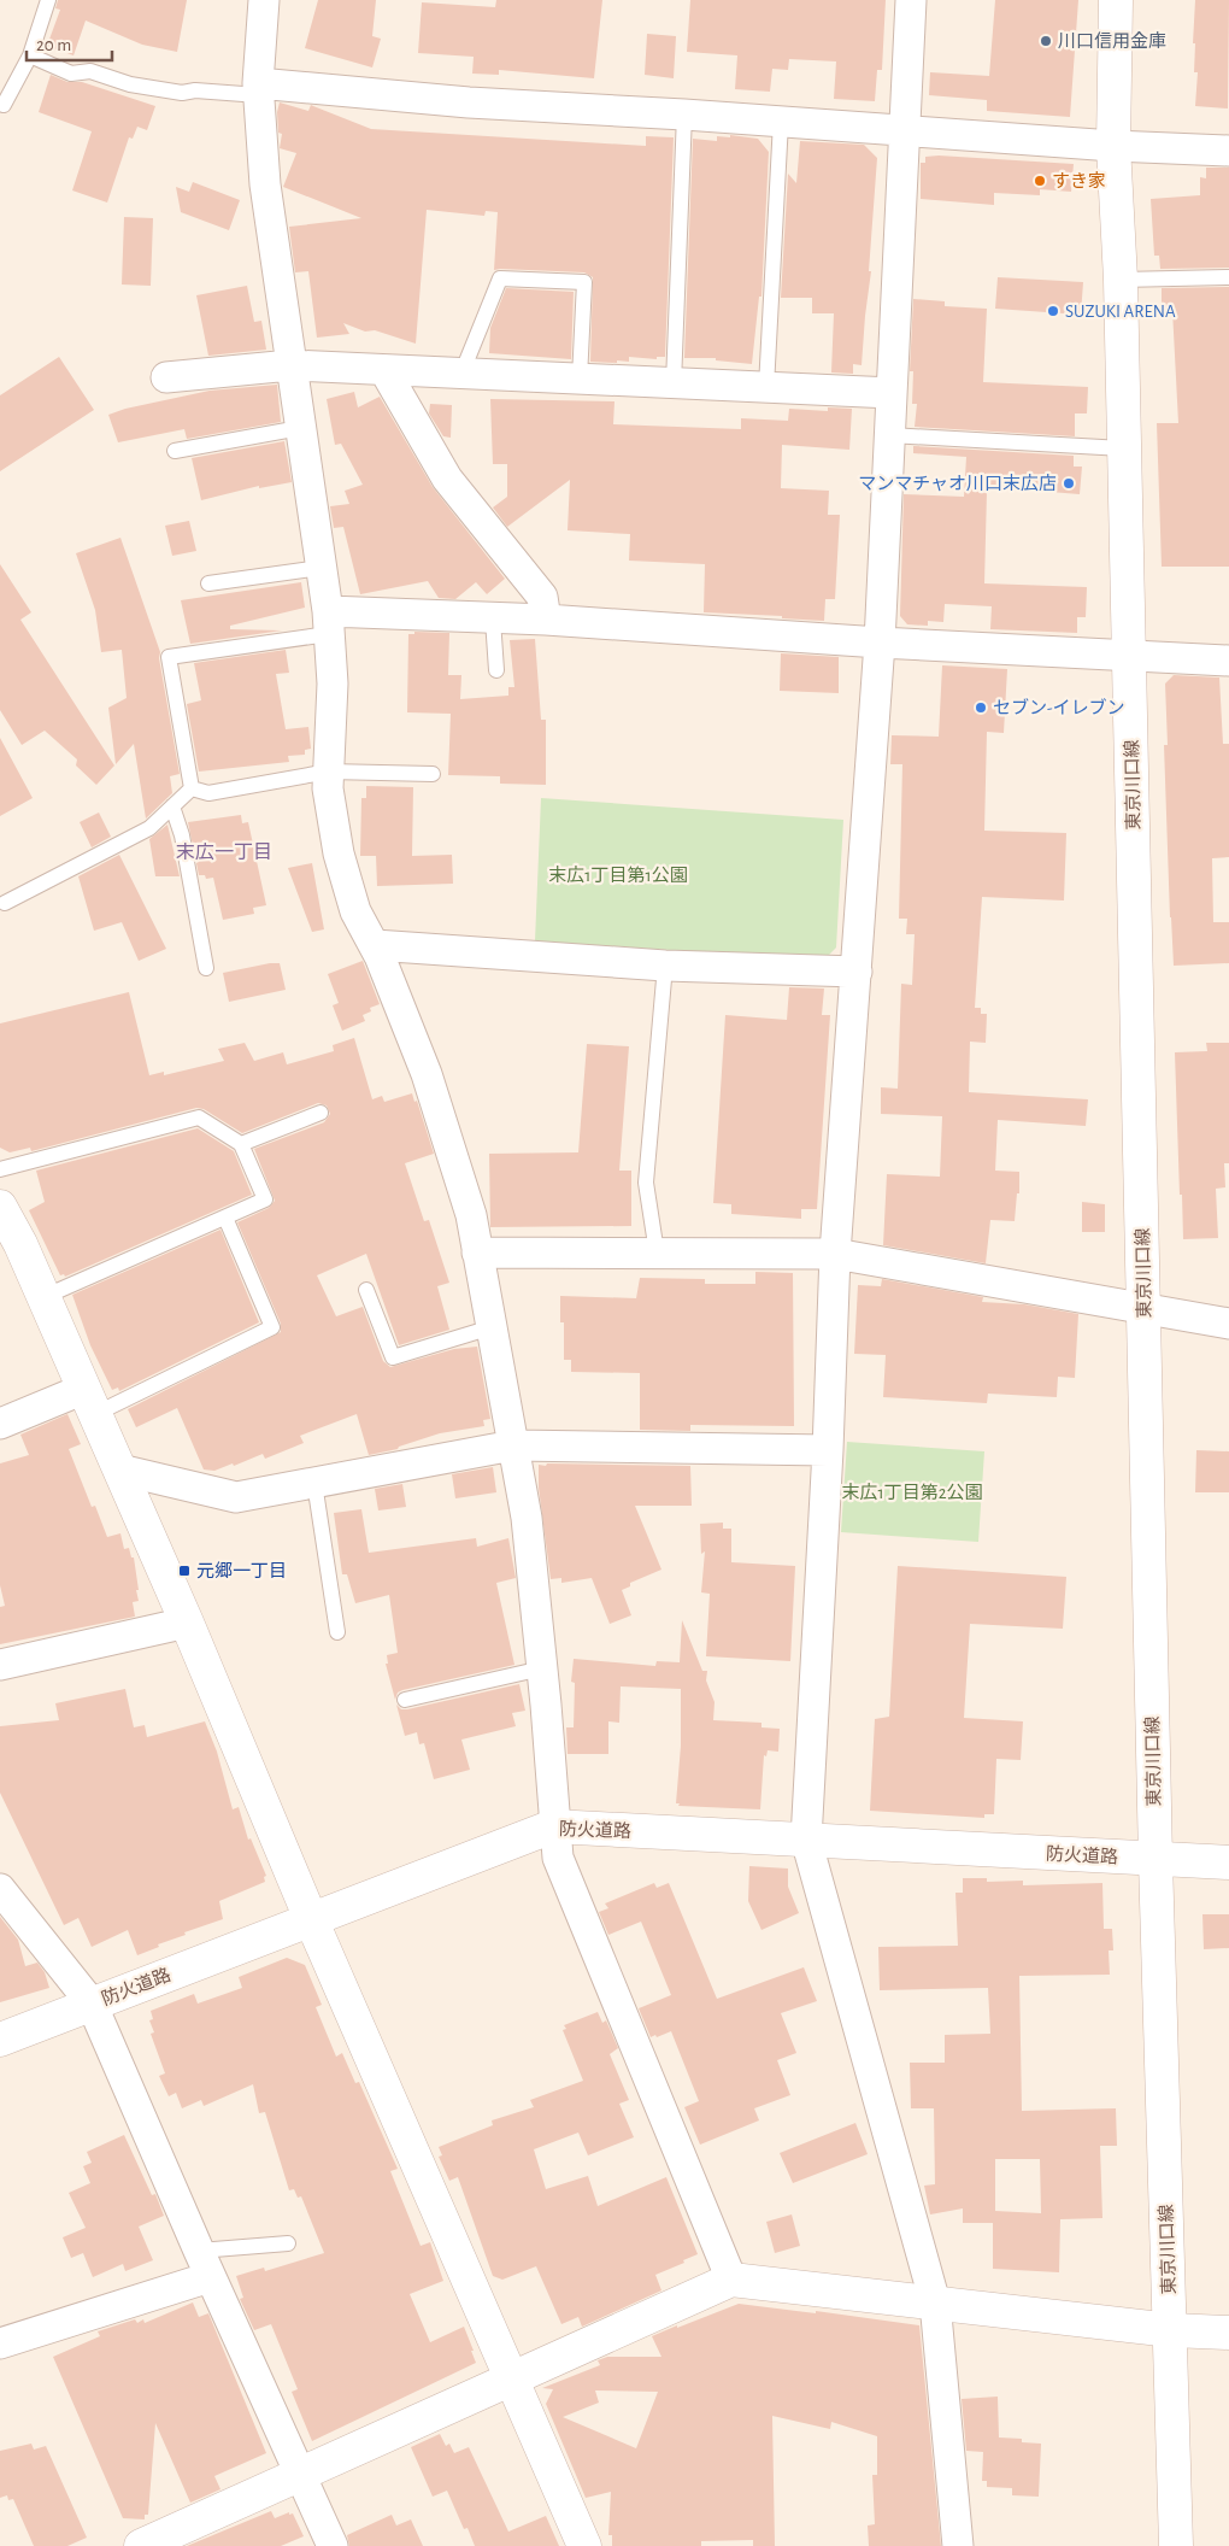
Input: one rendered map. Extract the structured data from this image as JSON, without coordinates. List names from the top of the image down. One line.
{"streets":{"street":["東京川口線","防火道路"]},"crossings":[["東京川口線","防火道路"]],"districts":["末広一丁目"],"parks":["末広1丁目第1公園","末広1丁目第2公園"],"places":{"other":["川口信用金庫","すき家","SUZUKI ARENA","マンマチャオ川口末広店","セブン-イレブン"],"transit":["元郷一丁目"]},"scale_bar":"20 m"}
